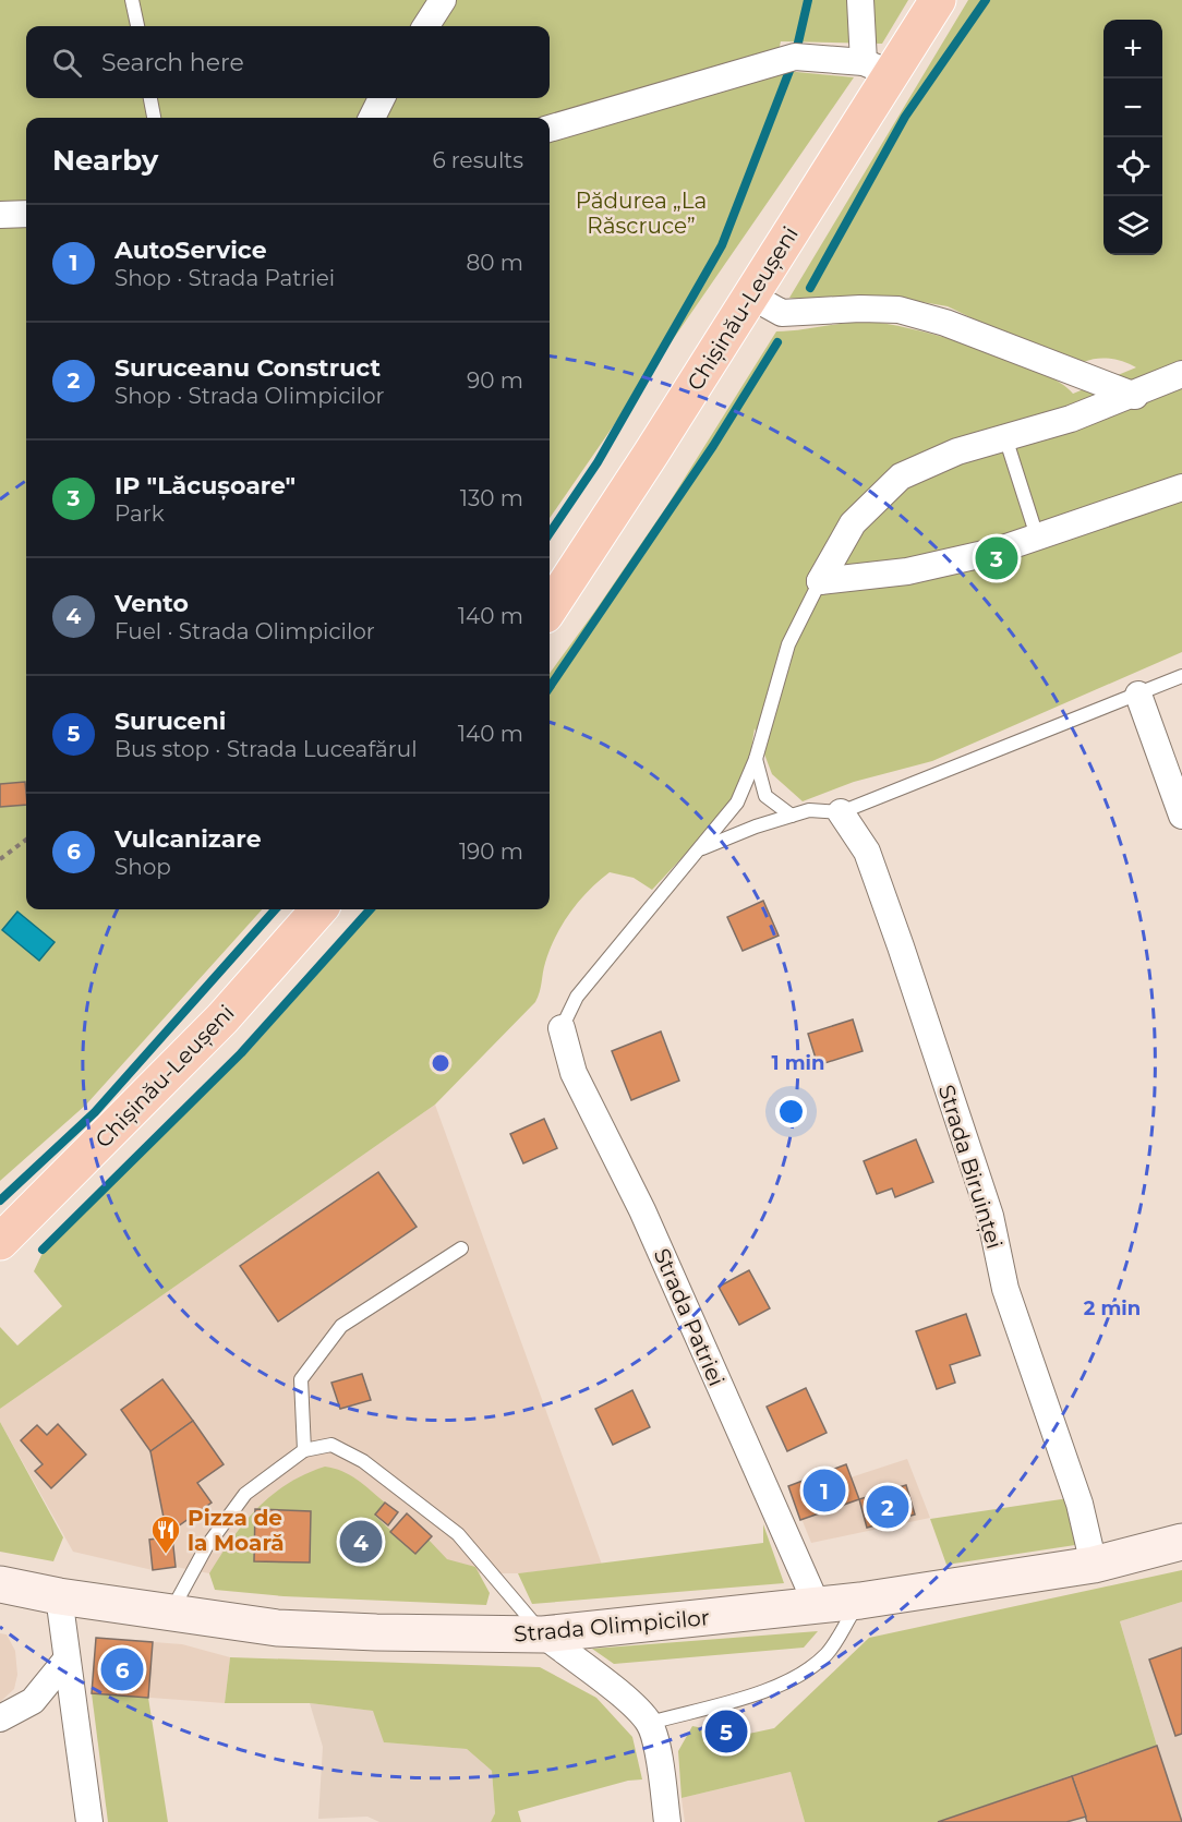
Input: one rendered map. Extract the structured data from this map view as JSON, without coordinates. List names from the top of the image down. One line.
{"streets":{"highway":["Chișinău-Leușeni"],"main road":["Strada Olimpicilor"],"street":["Strada Biruinței","Strada Patriei"]},"crossings":[["Strada Biruinței","Strada Olimpicilor"],["Strada Patriei","Strada Olimpicilor"]],"parks":["Pădurea „La Răscruce”"],"places":{"restaurant":["Pizza de la Moară"]},"page":{"map_buttons":["+","−"],"search":"Search here","heading":["Nearby","6 results"],"list":[{"mark":"1","name":"AutoService","note":"Shop · Strada Patriei","value":"80 m"},{"mark":"2","name":"Suruceanu Construct","note":"Shop · Strada Olimpicilor","value":"90 m"},{"mark":"3","name":"IP \"Lăcușoare\"","note":"Park","value":"130 m"},{"mark":"4","name":"Vento","note":"Fuel · Strada Olimpicilor","value":"140 m"},{"mark":"5","name":"Suruceni","note":"Bus stop · Strada Luceafărul","value":"140 m"},{"mark":"6","name":"Vulcanizare","note":"Shop","value":"190 m"}],"pins":["3","1","2","4","6","5"]},"rings":["1 min","2 min"]}
